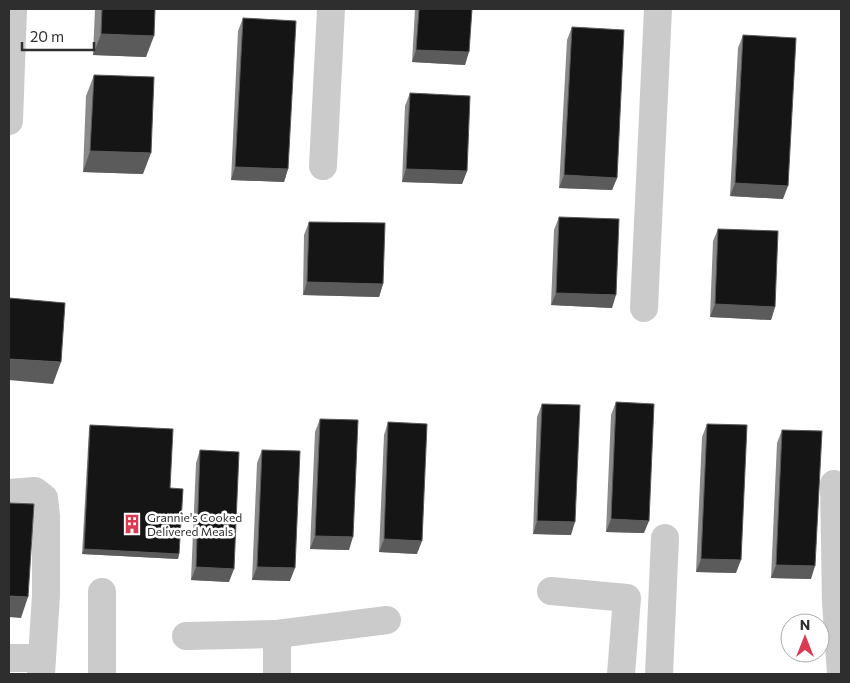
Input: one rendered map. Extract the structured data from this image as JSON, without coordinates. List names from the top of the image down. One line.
{"places":{"building":["Grannie's Cooked Delivered Meals"]},"scale_bar":"20 m","north":"top"}
